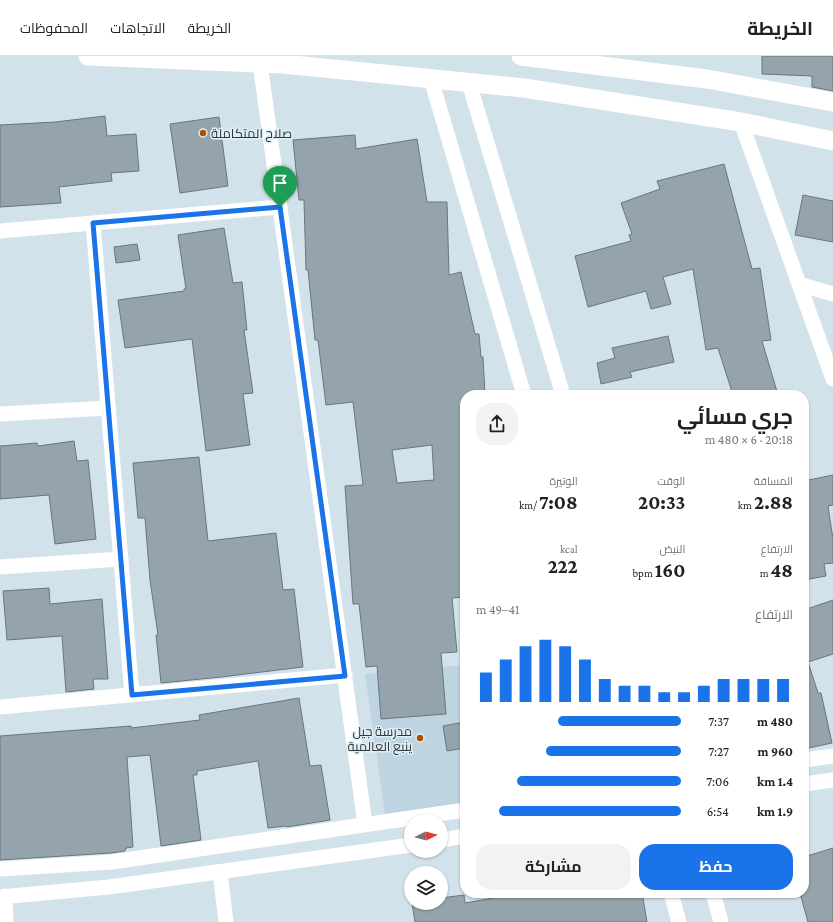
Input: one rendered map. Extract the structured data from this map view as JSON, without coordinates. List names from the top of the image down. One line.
{"places":["صلاح المتكاملة","مدرسة جيل ينبع العالمية"],"north":"right","page":{"header":"الخريطة","nav":["الخريطة","الاتجاهات","المحفوظات"],"heading":["جري مسائي","20:18 · 6 × 480 m"],"stats":[["المسافة","2.88 km"],["الوقت","20:33"],["الوتيرة","7:08 /km"],["الارتفاع","48 m"],["النبض","160 bpm"],["kcal","222"]],"chart":["الارتفاع","41–49 m"],"list":[{"name":"480 m","note":"7:37"},{"name":"960 m","note":"7:27"},{"name":"1.4 km","note":"7:06"},{"name":"1.9 km","note":"6:54"}],"buttons":["حفظ","مشاركة"]}}
